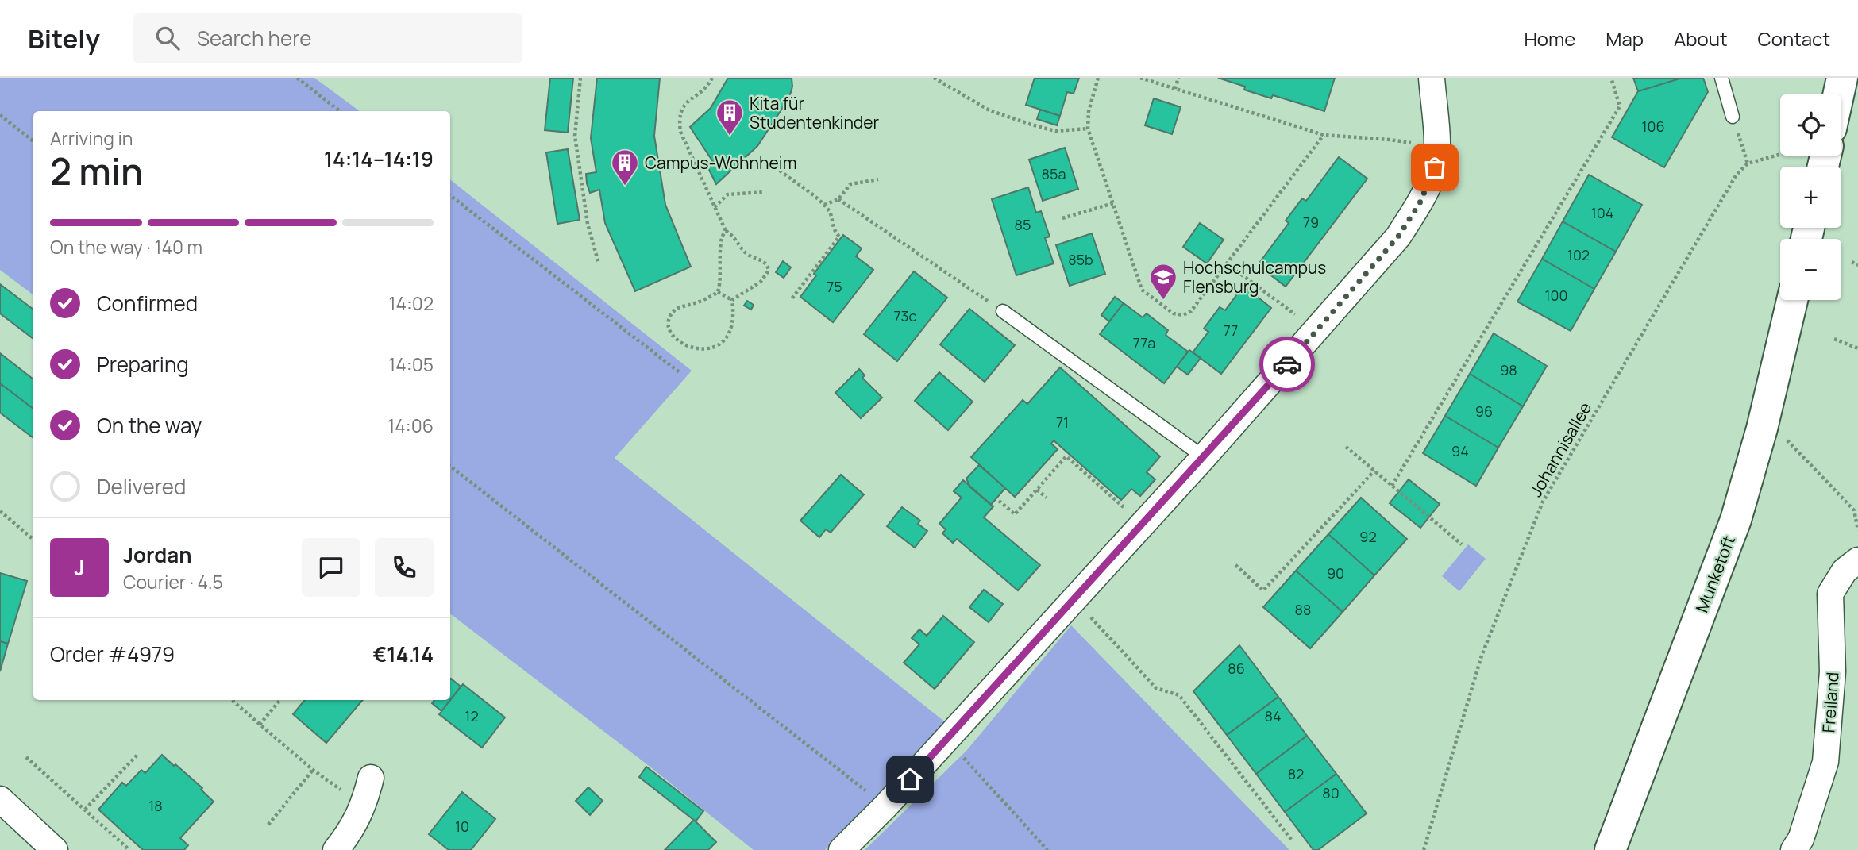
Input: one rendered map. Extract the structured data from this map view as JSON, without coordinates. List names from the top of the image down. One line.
{"streets":{"street":["Munketoft","Freiland"],"path":["Johannisallee"]},"places":{"building":["Kita für Studentenkinder","Campus-Wohnheim"],"school or university":["Hochschulcampus Flensburg"]},"house_numbers":["106","85a","104","79","85","102","85b","75","100","73c","77","77a","98","96","71","94","92","90","88","86","12","84","82","80","18","10"],"page":{"header":"Bitely","search":"Search here","nav":["Home","Map","About","Contact"],"map_buttons":["+","−"],"heading":["2 min","Arriving in","14:14–14:19"],"panel":["Jordan","Courier · 4.5","Order #4979","€14.14"],"bar":"On the way · 140 m","list":[["Confirmed","14:02"],["Preparing","14:05"],["On the way","14:06"],"Delivered"],"round":"J"}}
